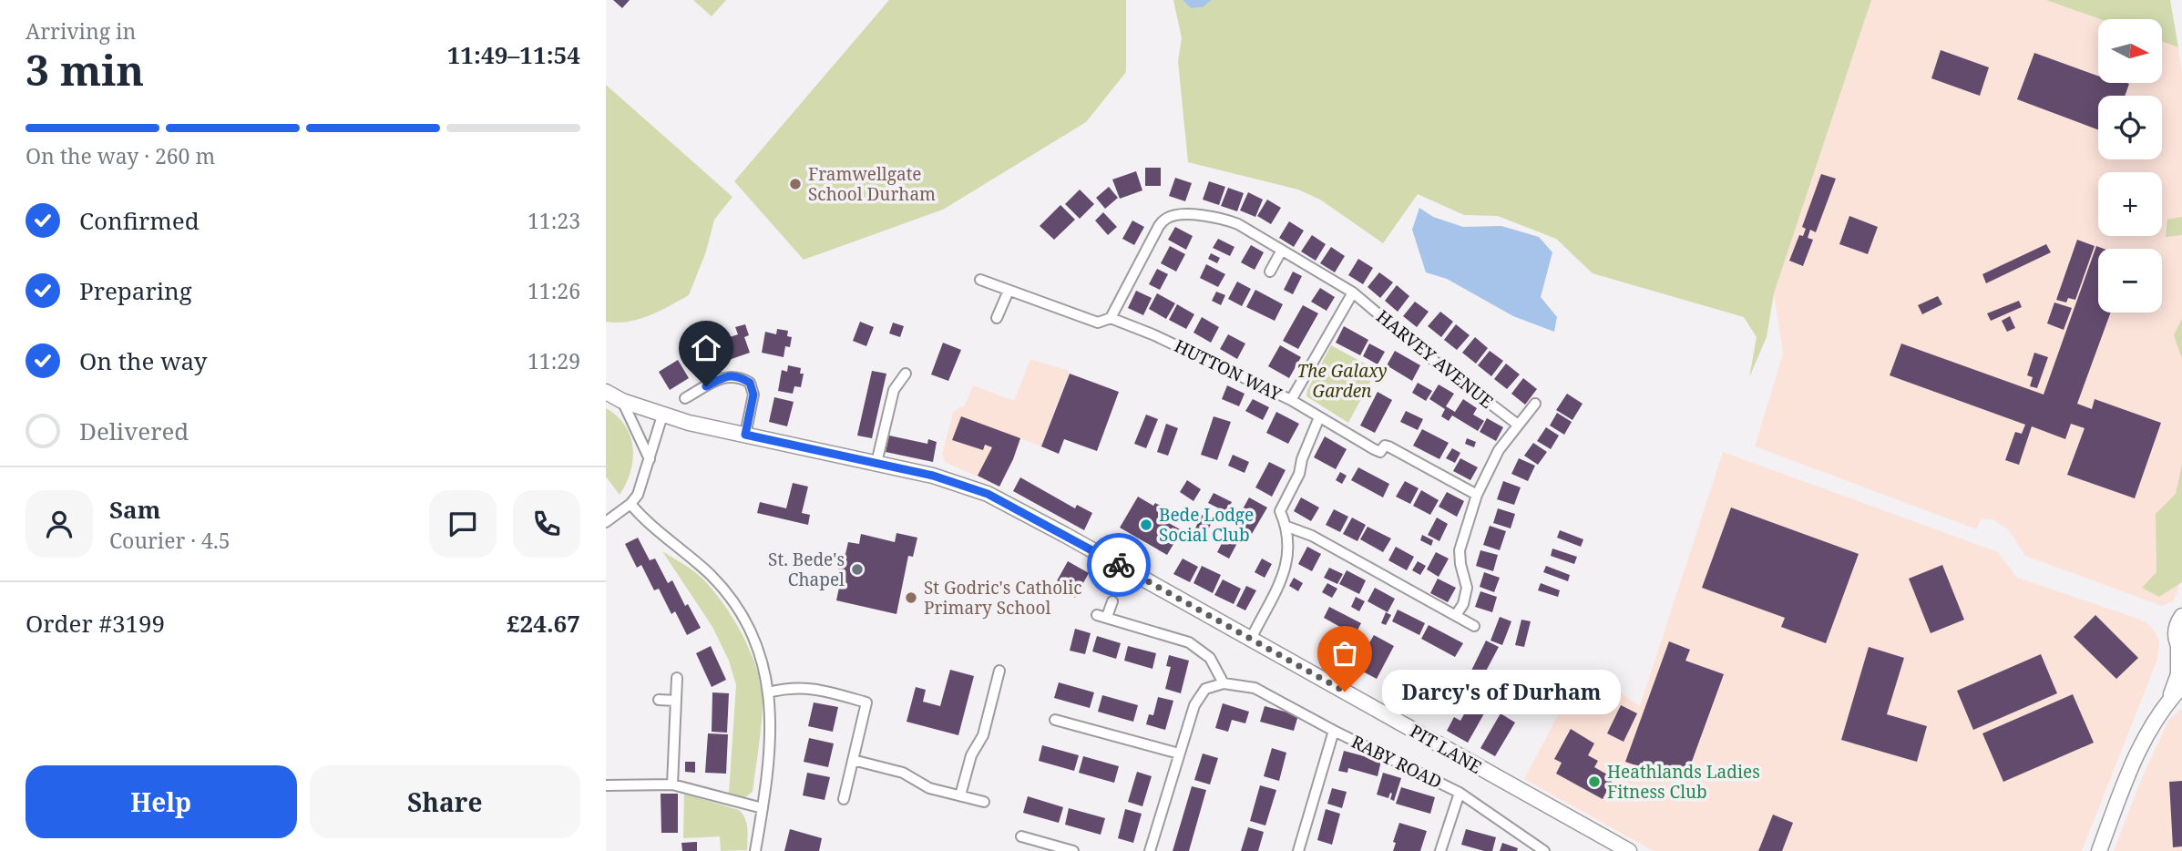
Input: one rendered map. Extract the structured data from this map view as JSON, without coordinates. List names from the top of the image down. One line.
{"streets":{"street":["HARVEY AVENUE","HUTTON WAY","PIT LANE","RABY ROAD"]},"crossings":[["HARVEY AVENUE","HUTTON WAY"]],"parks":["The Galaxy Garden"],"places":["Framwellgate School Durham","Bede Lodge Social Club","St. Bede's Chapel","St Godric's Catholic Primary School","Darcy's of Durham","Heathlands Ladies Fitness Club"],"north":"right","page":{"heading":["3 min","Arriving in","11:49–11:54"],"panel":["Sam","Courier · 4.5","Order #3199","£24.67"],"map_buttons":["+","−"],"bar":"On the way · 260 m","list":[["Confirmed","11:23"],["Preparing","11:26"],["On the way","11:29"],"Delivered"],"bubble":"Darcy's of Durham","buttons":["Help","Share"]}}
